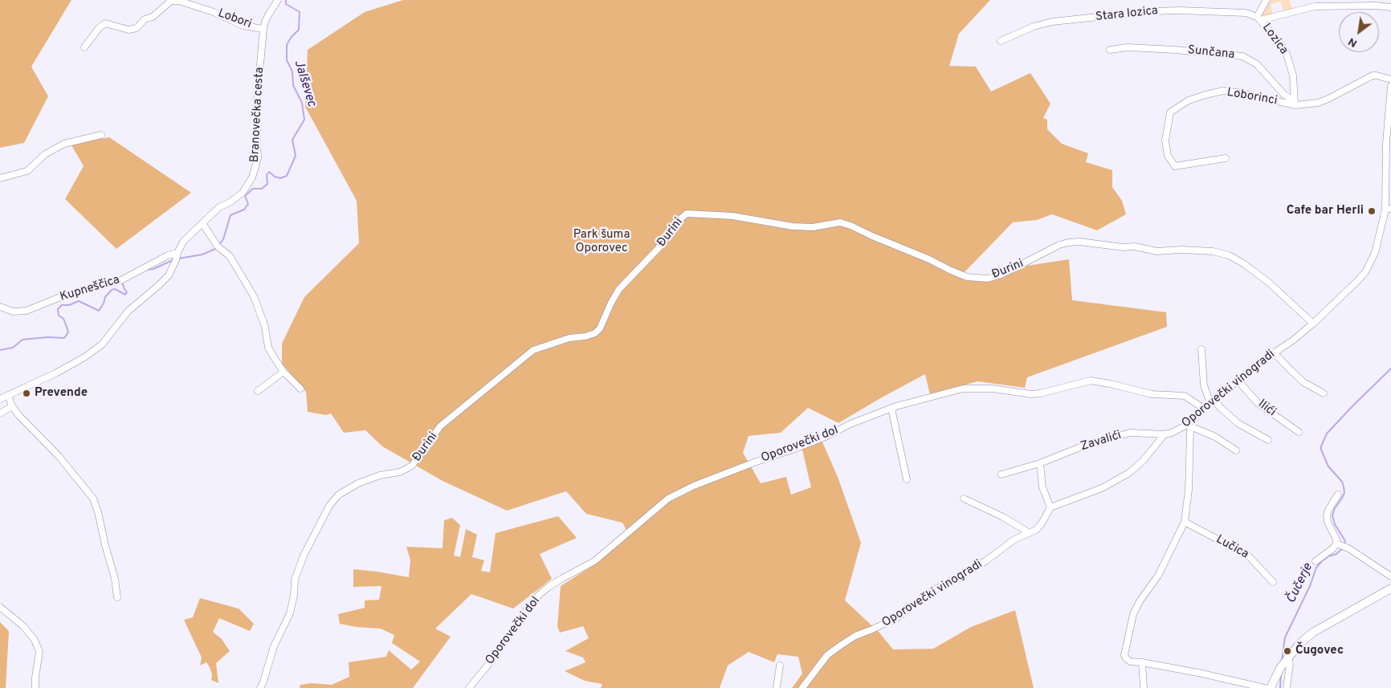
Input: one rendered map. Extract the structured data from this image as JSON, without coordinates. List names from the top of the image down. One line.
{"streets":{"street":["Stara lozica","Lobori","Lozica","Sunčana","Loborinci","Branovečka cesta","Đurini","Kupneščica","Oporovečki vinogradi","Ilići","Zavalići","Oporovečki dol","Lučica"]},"crossings":[["Stara lozica","Lozica"],["Lobori","Branovečka cesta"],["Lozica","Sunčana"],["Lozica","Loborinci"],["Sunčana","Loborinci"],["Branovečka cesta","Kupneščica"],["Đurini","Oporovečki vinogradi"],["Oporovečki vinogradi","Ilići"],["Oporovečki vinogradi","Zavalići"],["Oporovečki vinogradi","Oporovečki dol"]],"water":["Jalševec","Čučerje"],"parks":["Park šuma Oporovec"],"places":["Cafe bar Herli","Prevende","Čugovec"],"north":"bottom left"}
